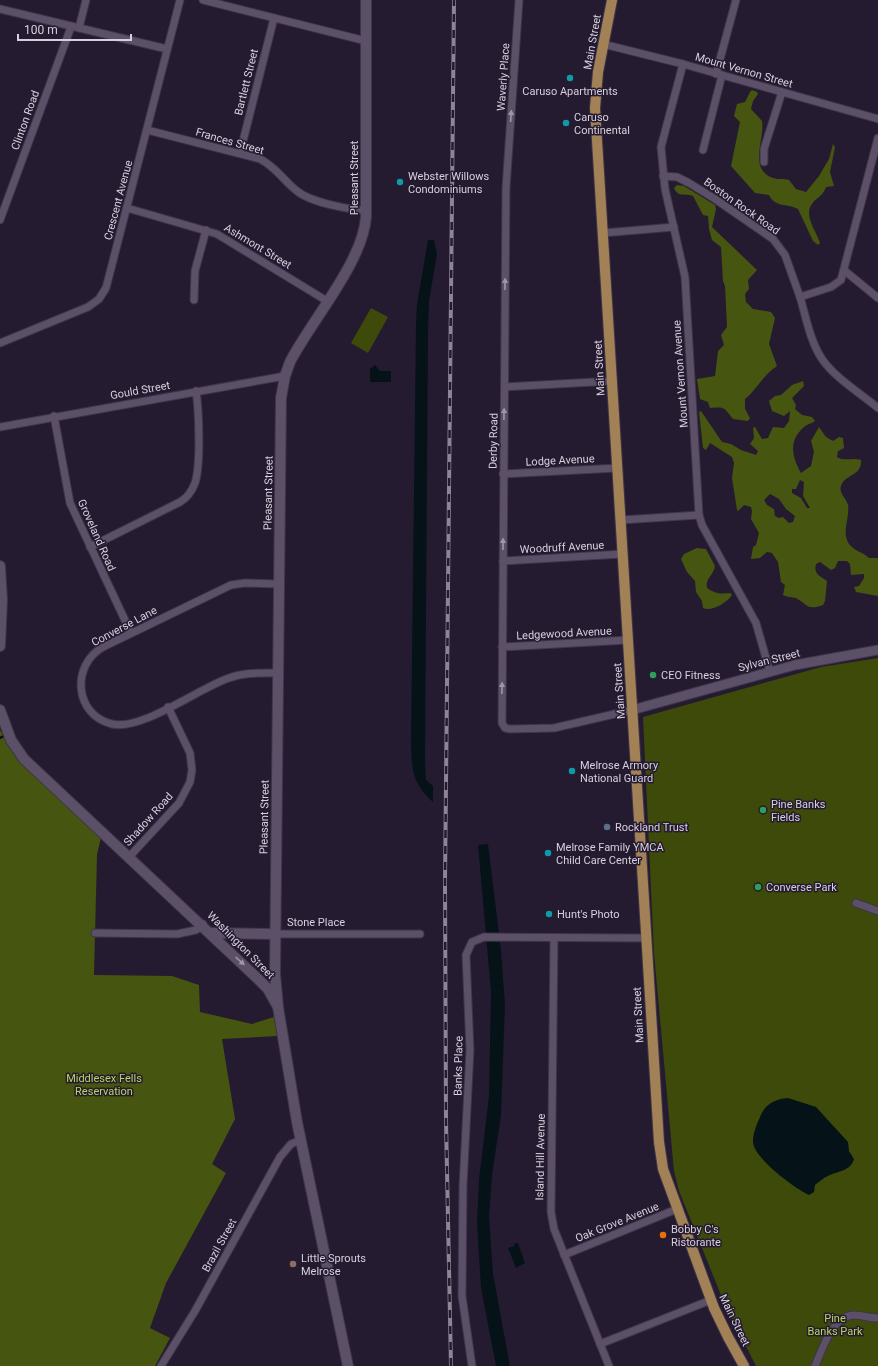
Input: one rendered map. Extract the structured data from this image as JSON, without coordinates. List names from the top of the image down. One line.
{"streets":{"main road":["Main Street","Pleasant Street","Stone Place","Washington Street"],"street":["Mount Vernon Street","Waverly Place","Bartlett Street","Clinton Road","Frances Street","Crescent Avenue","Boston Rock Road","Ashmont Street","Mount Vernon Avenue","Gould Street","Derby Road","Lodge Avenue","Groveland Road","Woodruff Avenue","Converse Lane","Ledgewood Avenue","Sylvan Street","Shadow Road","Banks Place","Island Hill Avenue","Oak Grove Avenue","Brazil Street"]},"crossings":[["Main Street","Mount Vernon Street"],["Main Street","Lodge Avenue"],["Main Street","Woodruff Avenue"],["Main Street","Ledgewood Avenue"],["Main Street","Sylvan Street"],["Main Street","Banks Place"],["Main Street","Oak Grove Avenue"],["Mount Vernon Street","Mount Vernon Avenue"],["Waverly Place","Derby Road"],["Bartlett Street","Frances Street"],["Frances Street","Pleasant Street"],["Frances Street","Crescent Avenue"],["Pleasant Street","Ashmont Street"],["Pleasant Street","Gould Street"],["Pleasant Street","Converse Lane"],["Pleasant Street","Stone Place"],["Pleasant Street","Washington Street"],["Crescent Avenue","Ashmont Street"],["Boston Rock Road","Mount Vernon Avenue"],["Mount Vernon Avenue","Sylvan Street"],["Gould Street","Groveland Road"],["Derby Road","Lodge Avenue"],["Derby Road","Woodruff Avenue"],["Derby Road","Ledgewood Avenue"],["Derby Road","Sylvan Street"],["Groveland Road","Converse Lane"],["Converse Lane","Shadow Road"],["Shadow Road","Washington Street"],["Stone Place","Washington Street"],["Washington Street","Brazil Street"],["Banks Place","Island Hill Avenue"],["Island Hill Avenue","Oak Grove Avenue"]],"one_way":["Waverly Place","Derby Road"],"parks":["Middlesex Fells Reservation","Pine Banks Park"],"places":["Caruso Apartments","Caruso Continental","Webster Willows Condominiums","CEO Fitness","Melrose Armory National Guard","Pine Banks Fields","Rockland Trust","Melrose Family YMCA Child Care Center","Converse Park","Hunt's Photo","Bobby C's Ristorante","Little Sprouts Melrose"],"scale_bar":"100 m"}
